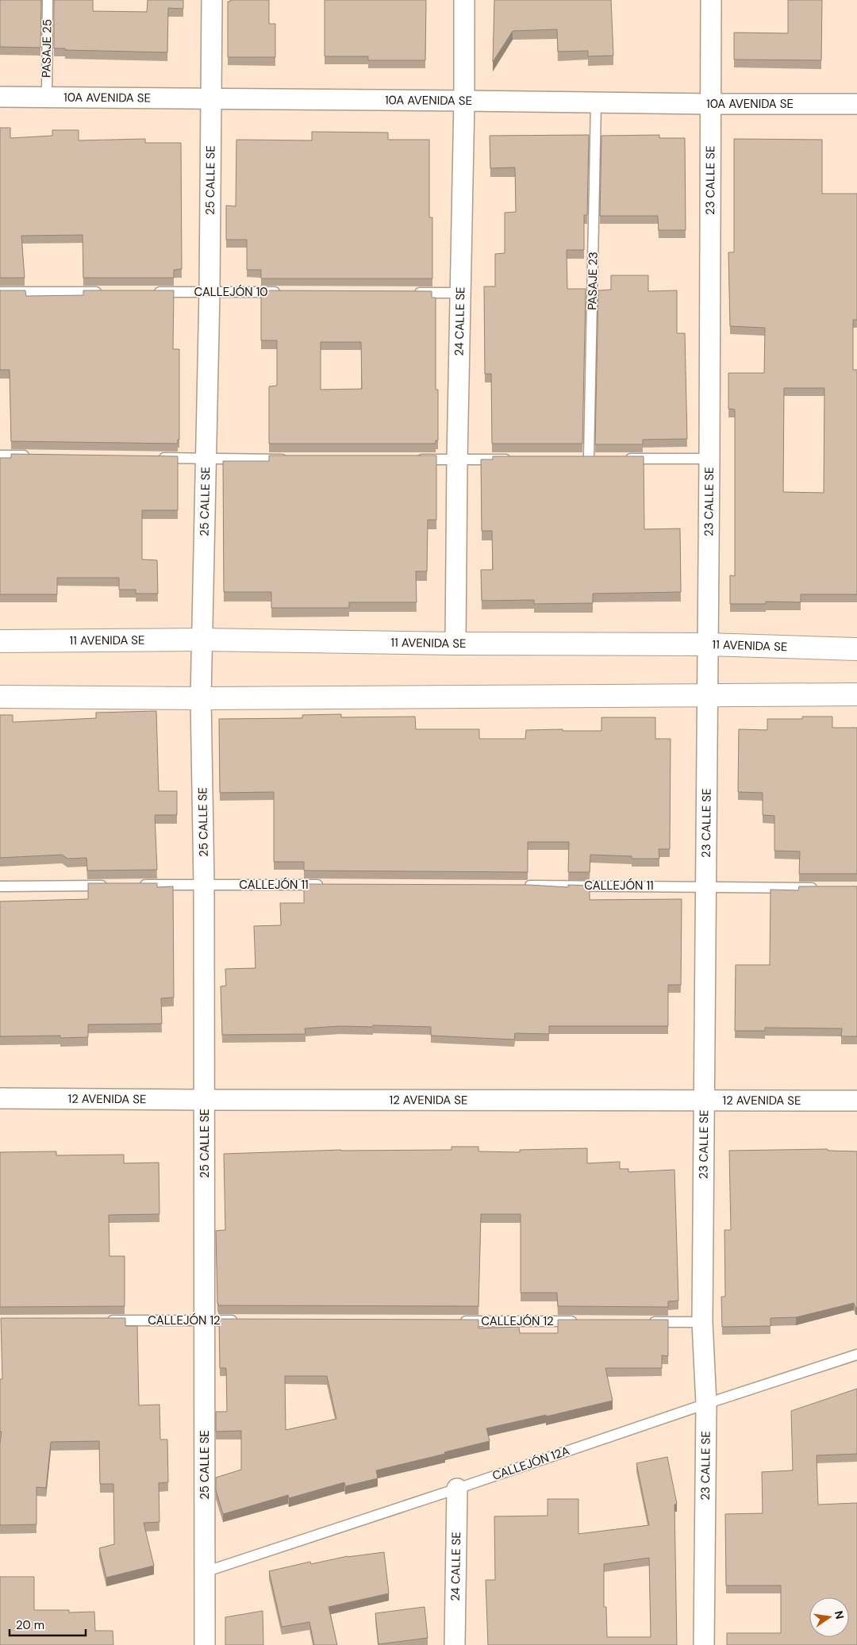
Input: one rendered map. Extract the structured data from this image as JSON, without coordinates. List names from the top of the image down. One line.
{"streets":{"street":["10A AVENIDA SE","25 CALLE SE","23 CALLE SE","24 CALLE SE","11 AVENIDA SE","12 AVENIDA SE"],"lane":["PASAJE 25","PASAJE 23","CALLEJÓN 10","CALLEJÓN 11","CALLEJÓN 12","CALLEJÓN 12A"]},"crossings":[["PASAJE 25","10A AVENIDA SE"],["10A AVENIDA SE","25 CALLE SE"],["10A AVENIDA SE","23 CALLE SE"],["10A AVENIDA SE","PASAJE 23"],["10A AVENIDA SE","24 CALLE SE"],["25 CALLE SE","CALLEJÓN 10"],["25 CALLE SE","11 AVENIDA SE"],["25 CALLE SE","CALLEJÓN 11"],["25 CALLE SE","12 AVENIDA SE"],["25 CALLE SE","CALLEJÓN 12"],["25 CALLE SE","CALLEJÓN 12A"],["23 CALLE SE","11 AVENIDA SE"],["23 CALLE SE","CALLEJÓN 11"],["23 CALLE SE","12 AVENIDA SE"],["23 CALLE SE","CALLEJÓN 12A"],["24 CALLE SE","11 AVENIDA SE"],["24 CALLE SE","CALLEJÓN 12A"]],"scale_bar":"20 m","north":"right"}
